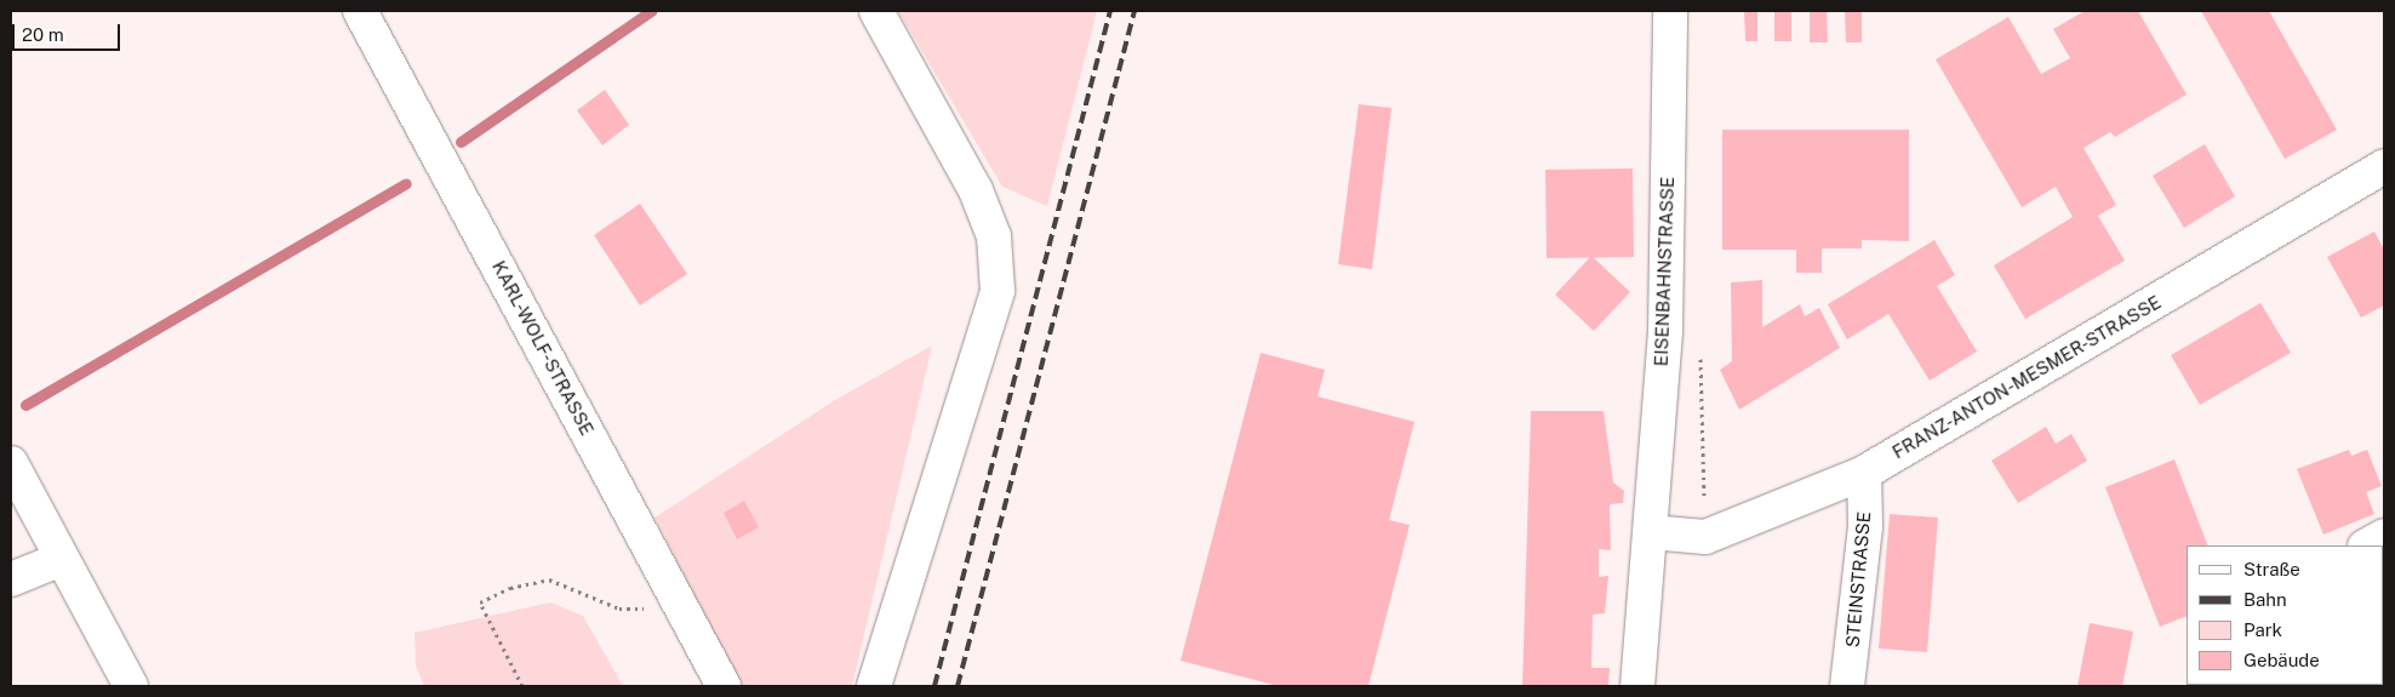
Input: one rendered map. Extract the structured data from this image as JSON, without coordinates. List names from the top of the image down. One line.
{"streets":{"street":["EISENBAHNSTRASSE","KARL-WOLF-STRASSE","FRANZ-ANTON-MESMER-STRASSE","STEINSTRASSE"]},"crossings":[["EISENBAHNSTRASSE","FRANZ-ANTON-MESMER-STRASSE"],["FRANZ-ANTON-MESMER-STRASSE","STEINSTRASSE"]],"legend":["Straße","Bahn","Park","Gebäude"],"scale_bar":"20 m"}
